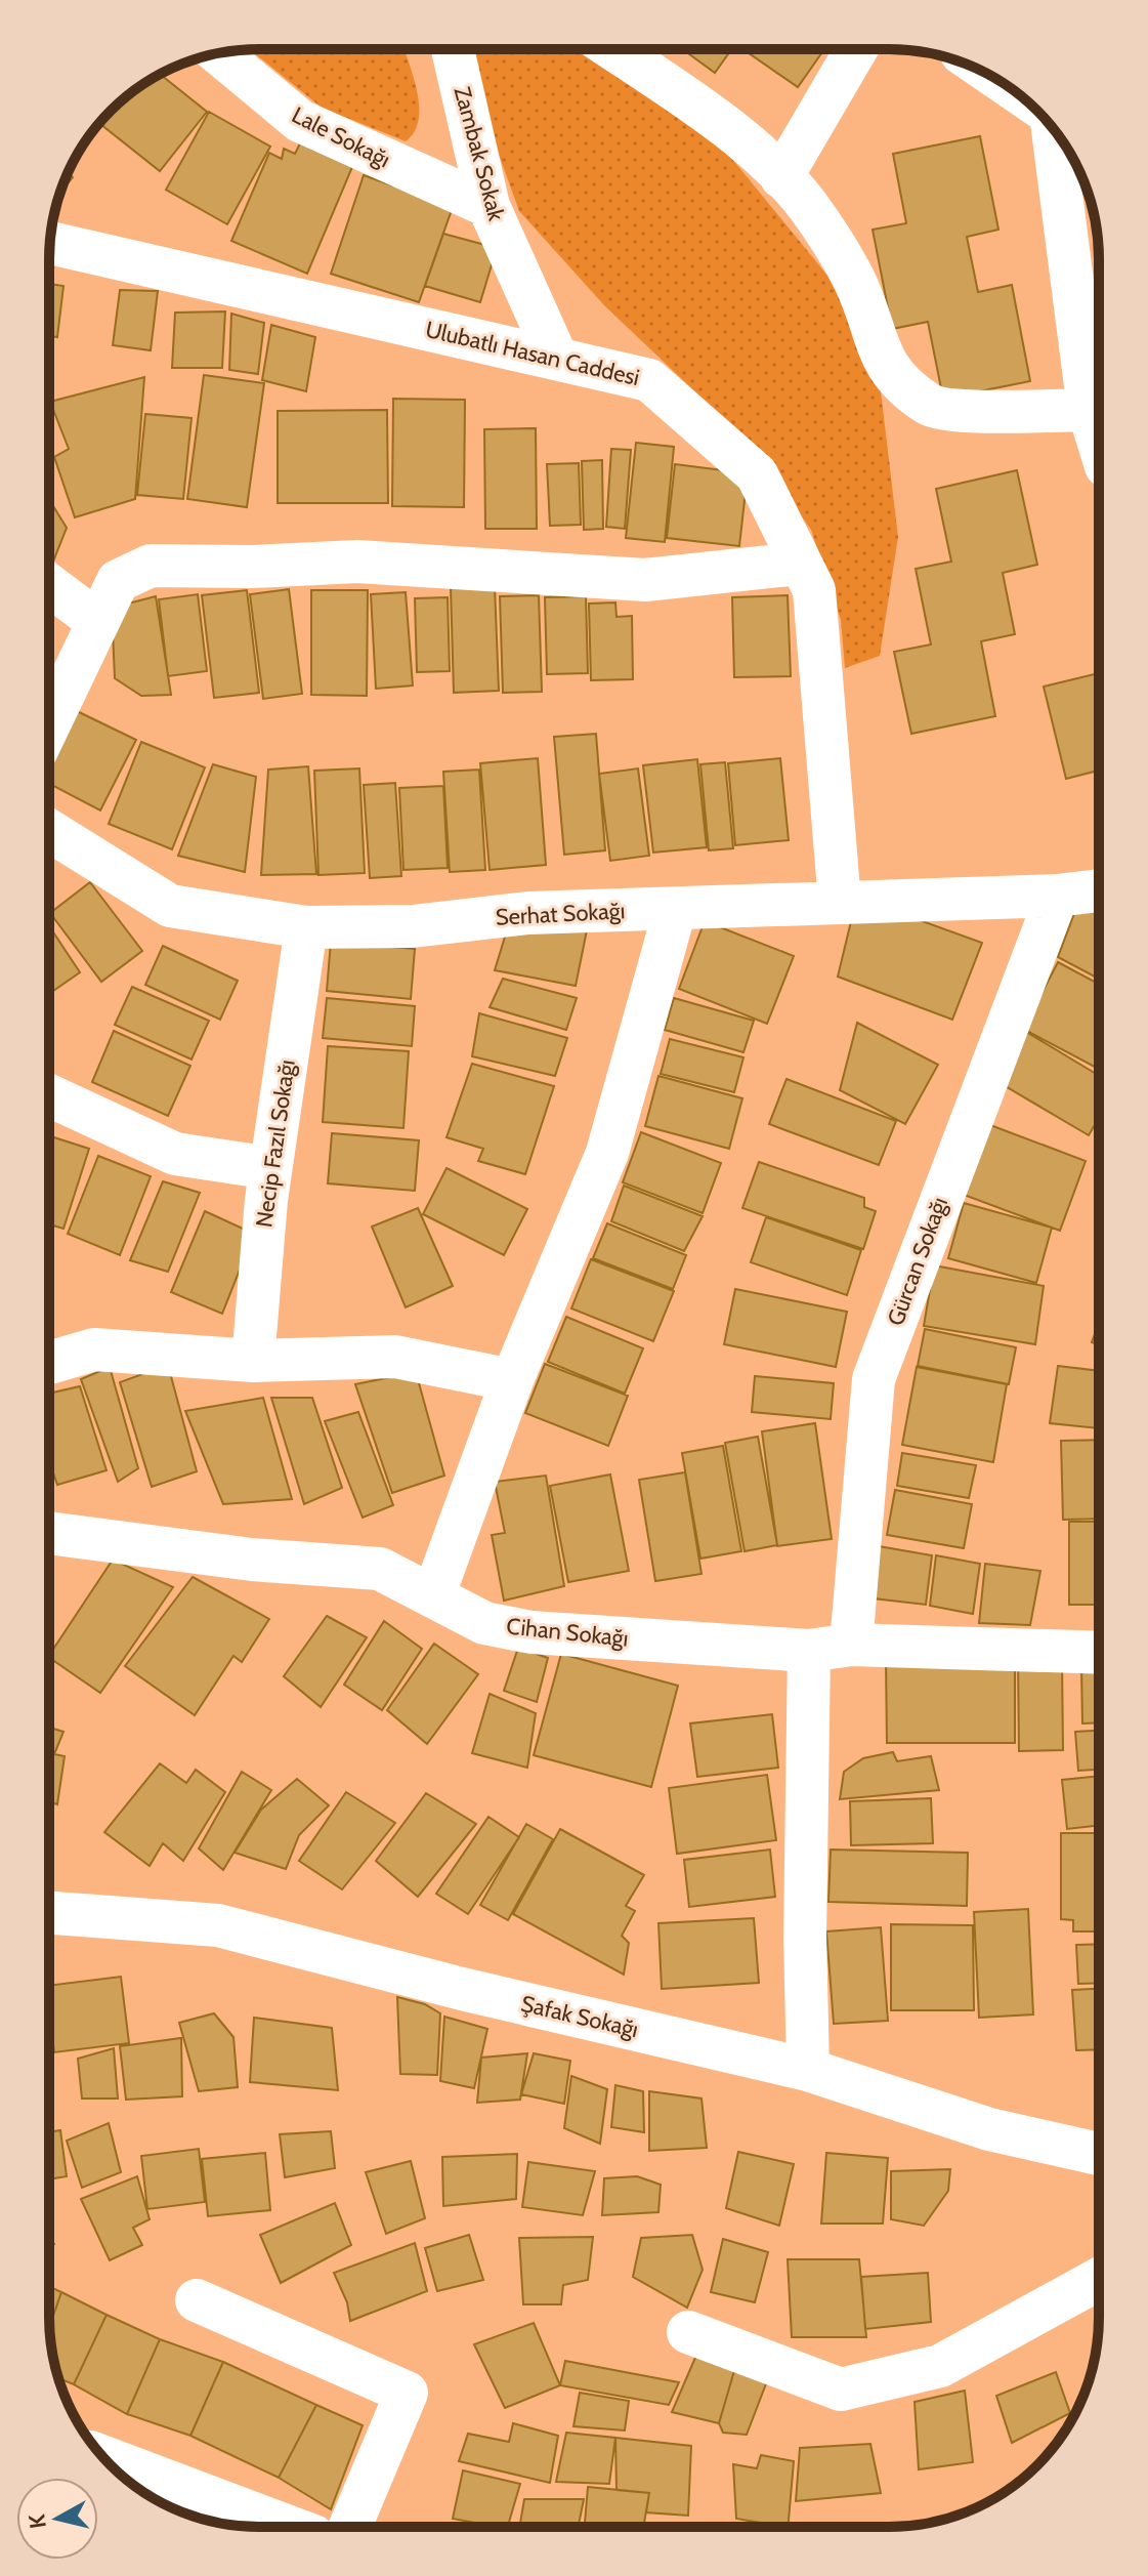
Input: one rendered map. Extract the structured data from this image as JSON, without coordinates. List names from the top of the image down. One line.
{"streets":{"street":["Lale Sokağı","Zambak Sokak","Ulubatlı Hasan Caddesi","Serhat Sokağı","Necip Fazıl Sokağı","Gürcan Sokağı","Cihan Sokağı","Şafak Sokağı"]},"crossings":[["Lale Sokağı","Zambak Sokak"],["Zambak Sokak","Ulubatlı Hasan Caddesi"],["Ulubatlı Hasan Caddesi","Serhat Sokağı"],["Serhat Sokağı","Necip Fazıl Sokağı"],["Serhat Sokağı","Gürcan Sokağı"],["Gürcan Sokağı","Cihan Sokağı"]],"north":"left"}
